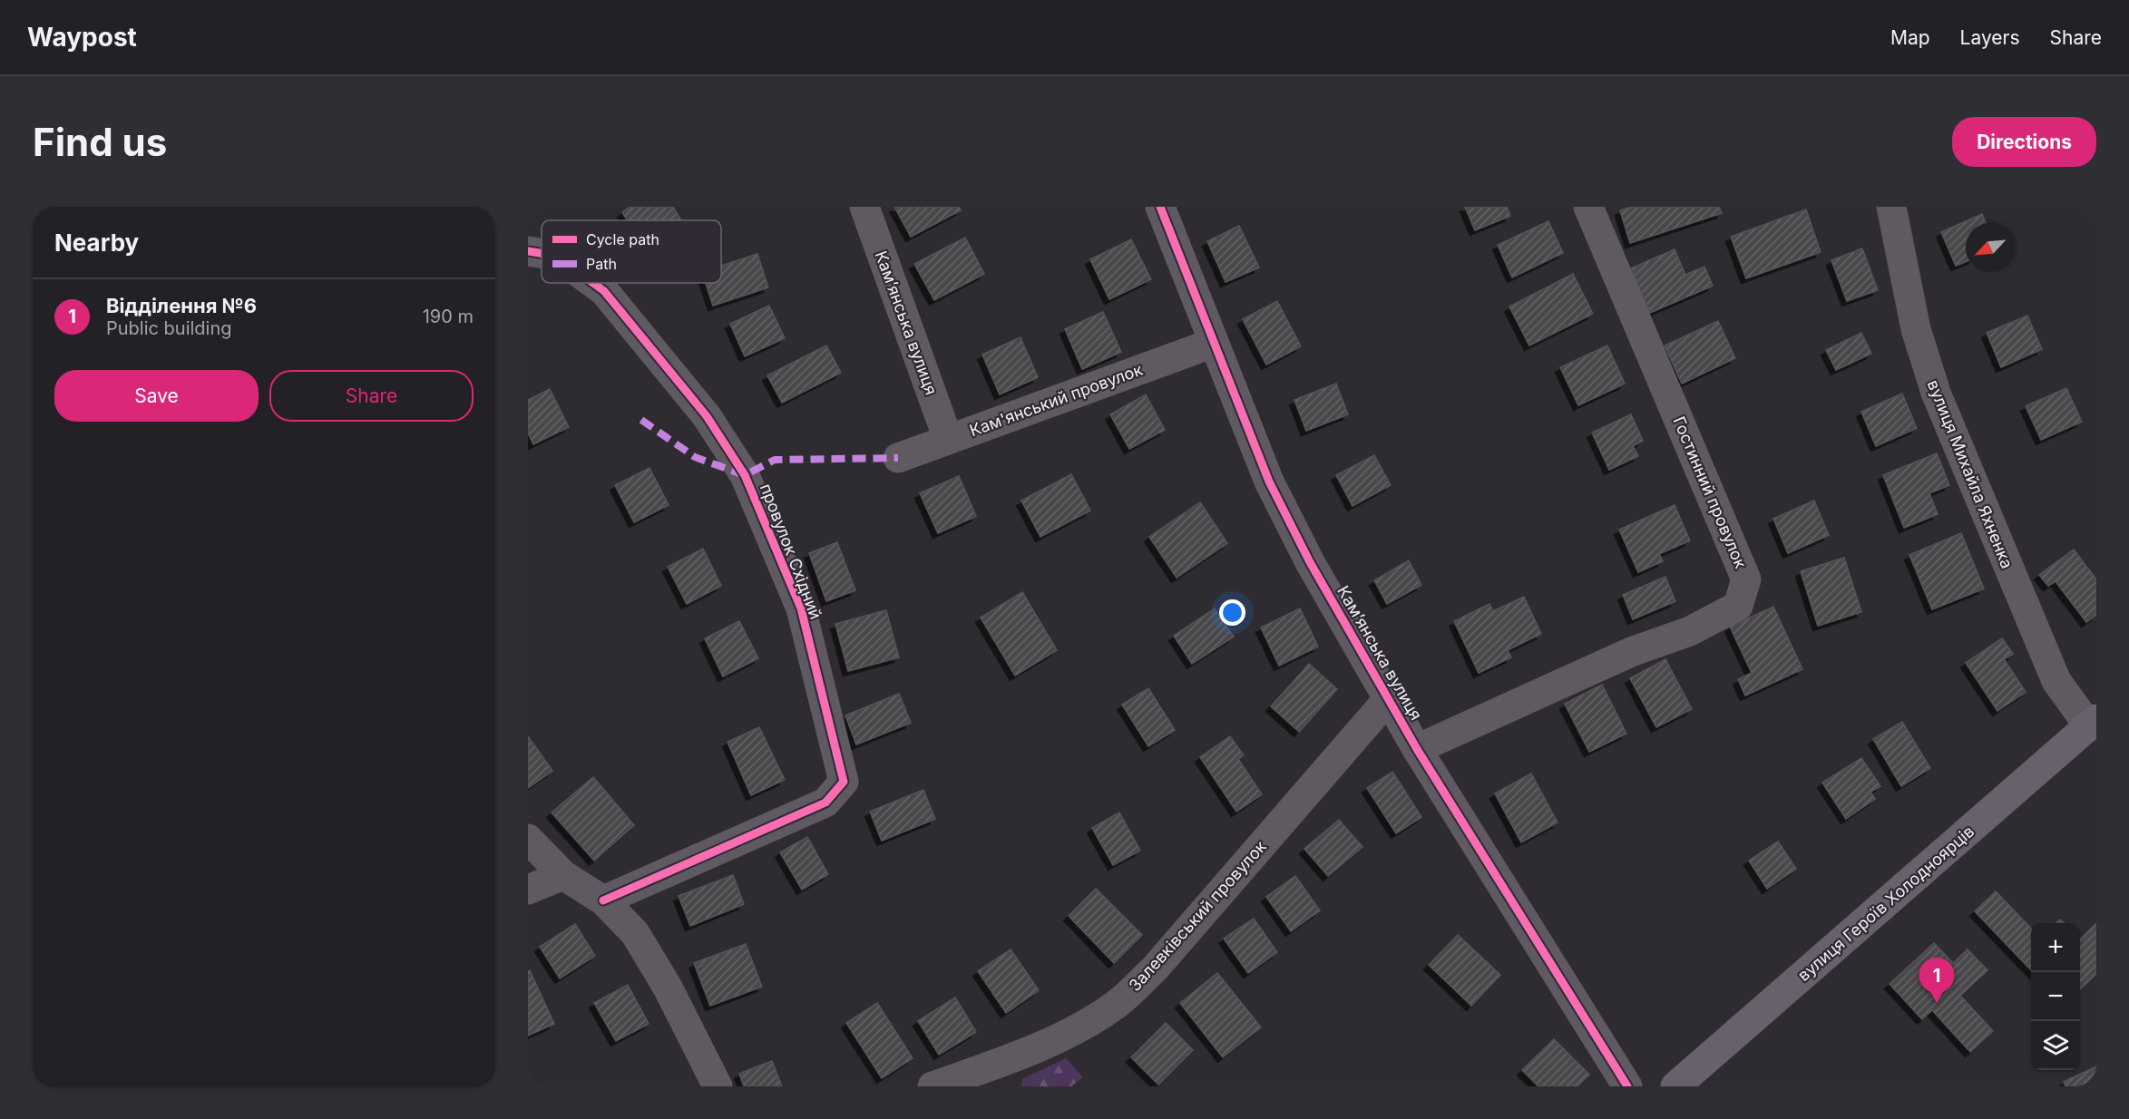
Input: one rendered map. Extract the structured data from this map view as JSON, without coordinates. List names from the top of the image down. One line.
{"streets":{"main road":["вулиця Героїв Холодноярців"],"street":["Камʼянська вулиця","Кам'янський провулок","вулиця Михайла Яхненка","Гостинний провулок","провулок Східний","Залевківський провулок"]},"crossings":[["Камʼянська вулиця","Кам'янський провулок"],["Камʼянська вулиця","Гостинний провулок"],["Камʼянська вулиця","Залевківський провулок"],["вулиця Михайла Яхненка","вулиця Героїв Холодноярців"]],"legend":["Cycle path","Path"],"north":"bottom left","page":{"header":"Waypost","nav":["Map","Layers","Share"],"buttons":["Directions",["Save","Share"]],"title":"Find us","heading":"Nearby","list":[{"mark":"1","name":"Відділення №6","note":"Public building","value":"190 m"}],"map_buttons":["+","−"],"pins":"1"}}
